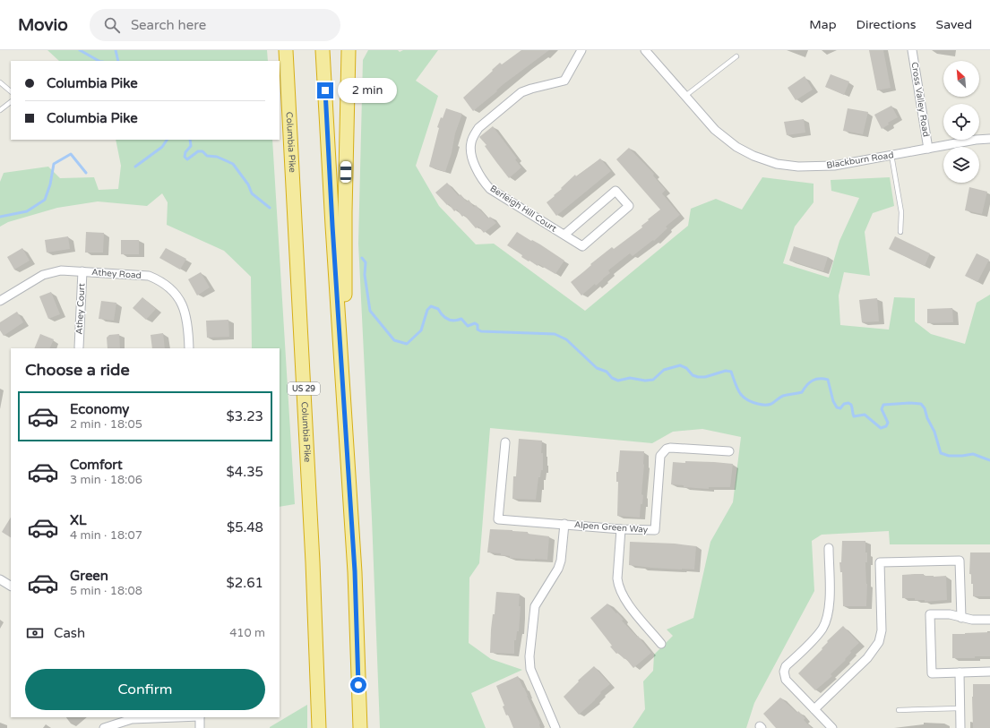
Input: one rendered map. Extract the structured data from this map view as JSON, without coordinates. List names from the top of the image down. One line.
{"streets":{"highway":["Columbia Pike","US 29"],"street":["Cross Valley Road","Blackburn Road","Berleigh Hill Court","Athey Road","Athey Court","Alpen Green Way"]},"crossings":[["Cross Valley Road","Blackburn Road"],["Athey Road","Athey Court"]],"north":"top left","page":{"header":"Movio","search":"Search here","nav":["Map","Directions","Saved"],"banner":["Columbia Pike","Columbia Pike"],"bubble":"2 min","heading":"Choose a ride","list":[{"name":"Economy","note":"2 min · 18:05","value":"$3.23"},{"name":"Comfort","note":"3 min · 18:06","value":"$4.35"},{"name":"XL","note":"4 min · 18:07","value":"$5.48"},{"name":"Green","note":"5 min · 18:08","value":"$2.61"}],"pay":["Cash","410 m"],"buttons":"Confirm"}}
